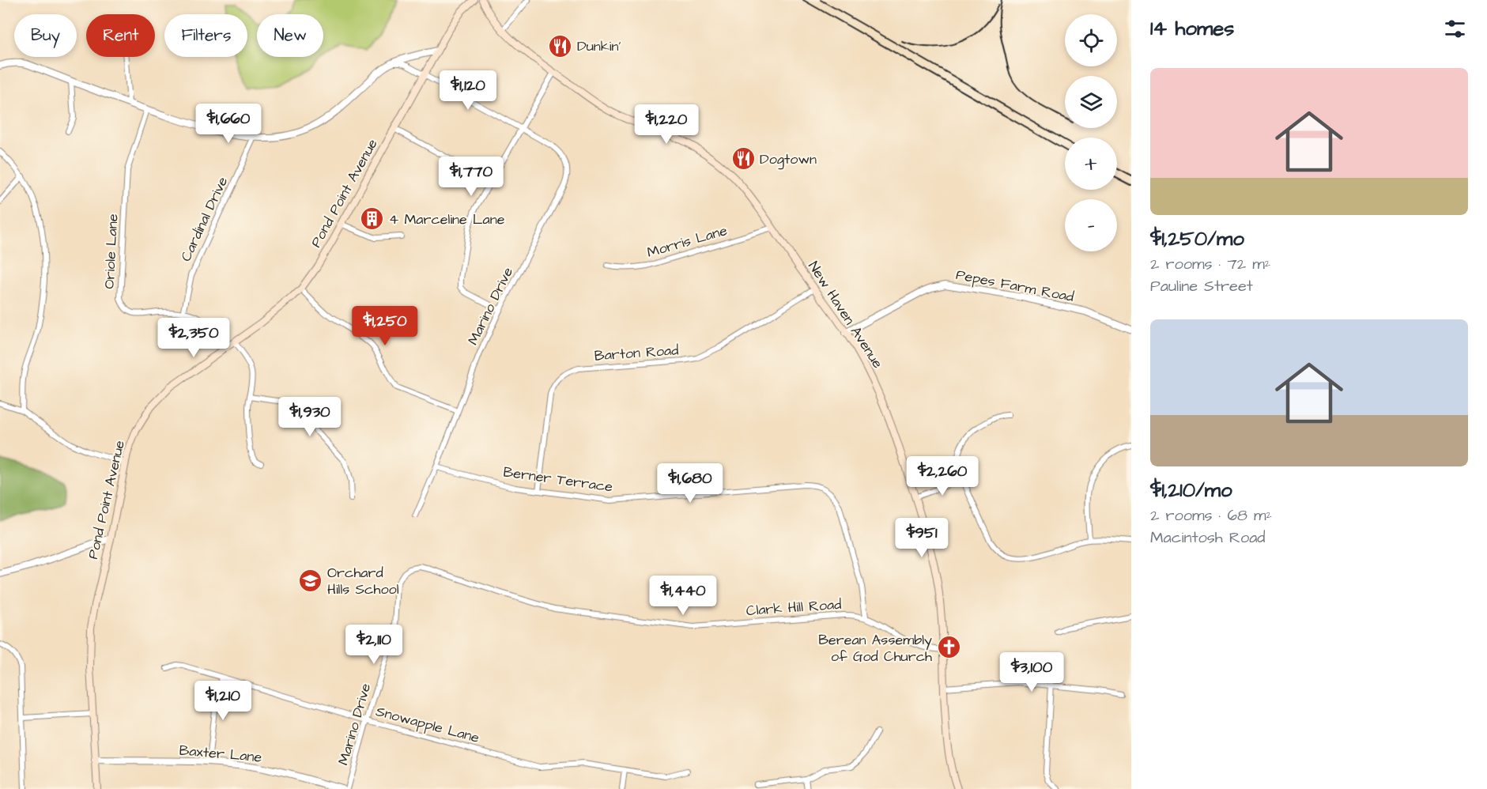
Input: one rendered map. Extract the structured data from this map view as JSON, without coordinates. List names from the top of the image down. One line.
{"streets":{"main road":["Pond Point Avenue","New Haven Avenue"],"street":["Cardinal Drive","Morris Lane","Oriole Lane","Pepes Farm Road","Marino Drive","Barton Road","Berner Terrace","Clark Hill Road","Snowapple Lane","Baxter Lane"]},"crossings":[["Pond Point Avenue","Oriole Lane"],["Pond Point Avenue","Marino Drive"],["Pond Point Avenue","Baxter Lane"],["Cardinal Drive","Oriole Lane"],["Morris Lane","New Haven Avenue"],["Pepes Farm Road","New Haven Avenue"],["Marino Drive","Berner Terrace"],["Marino Drive","Clark Hill Road"],["Marino Drive","Snowapple Lane"],["New Haven Avenue","Barton Road"],["New Haven Avenue","Clark Hill Road"],["Barton Road","Berner Terrace"],["Berner Terrace","Clark Hill Road"]],"places":{"restaurant":["Dunkin'","Dogtown"],"building":["4 Marceline Lane"],"school or university":["Orchard Hills School"],"church":["Berean Assembly of God Church"]},"page":{"heading":"14 homes","map_buttons":["+","−"],"chip":["Buy","Rent","Filters","New"],"list":[{"name":"$1,250/mo","note":"2 rooms · 72 m² · Pauline Street"},{"name":"$1,210/mo","note":"2 rooms · 68 m² · Macintosh Road"}],"price":["$1,120","$1,660","$1,220","$1,770","$1,250","$2,350","$1,930","$2,260","$1,680","$951","$1,440","$2,110","$3,100","$1,210"]}}
